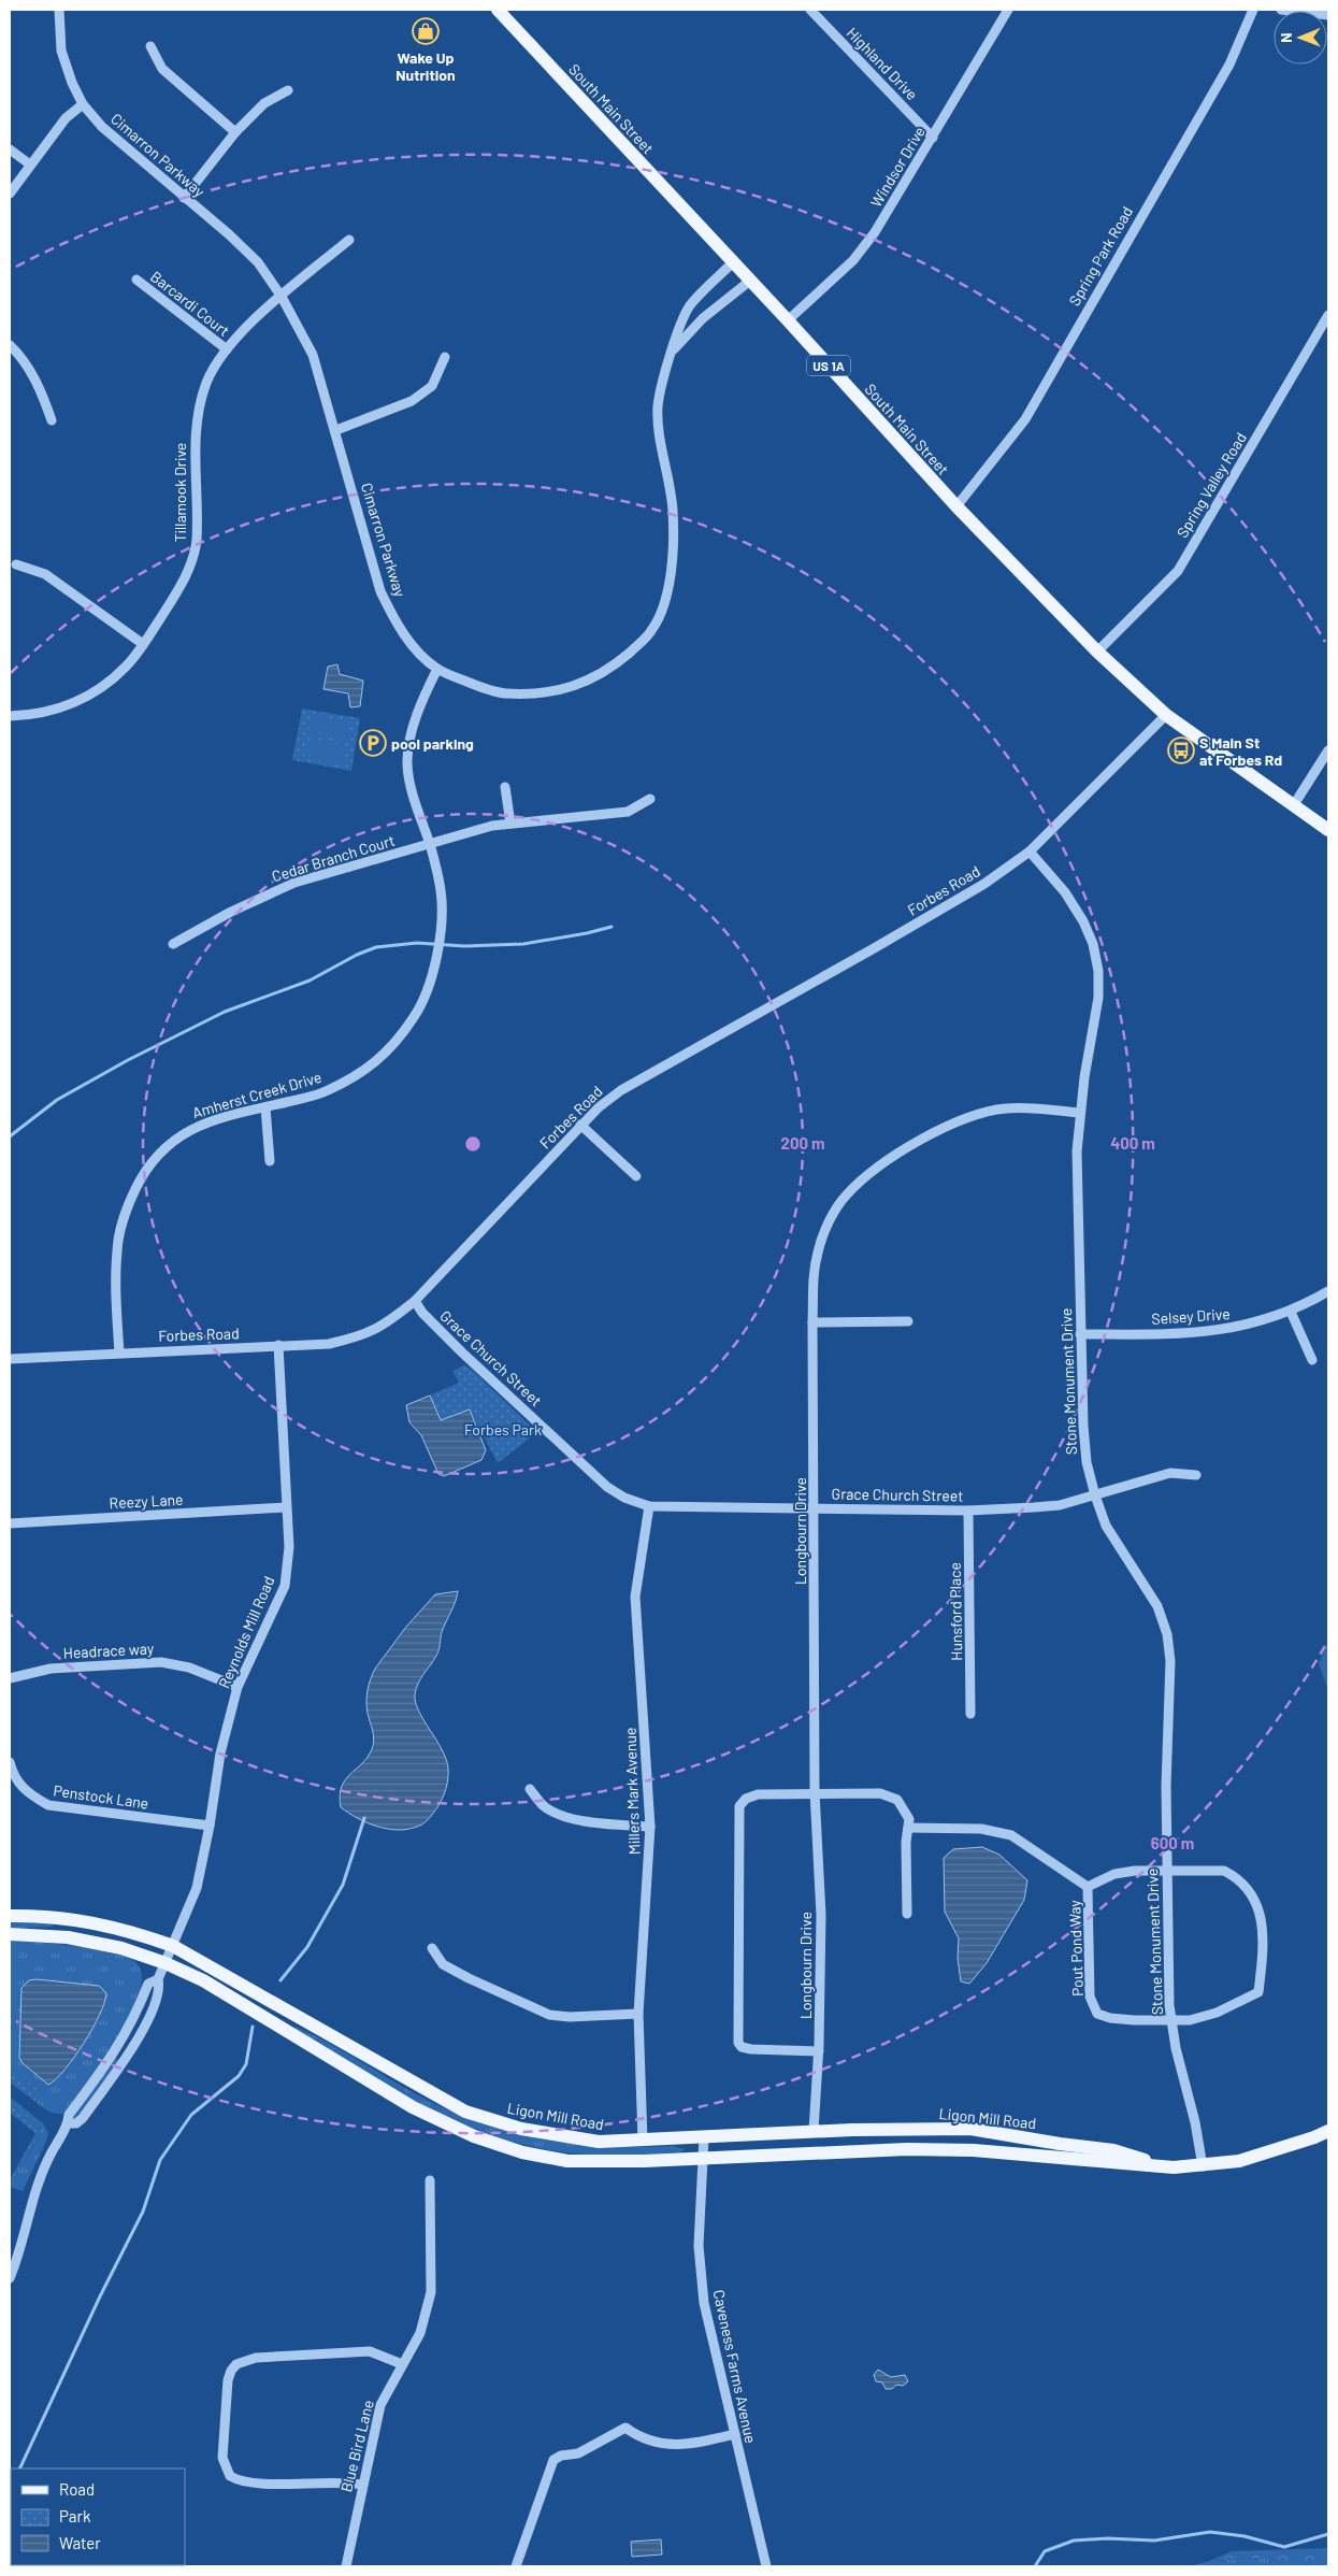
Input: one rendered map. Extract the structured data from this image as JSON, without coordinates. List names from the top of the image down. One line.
{"streets":{"main road":["South Main Street","US 1A","Ligon Mill Road"],"street":["Highland Drive","Cimarron Parkway","Windsor Drive","Spring Park Road","Barcardi Court","Spring Valley Road","Tillamook Drive","Cedar Branch Court","Forbes Road","Amherst Creek Drive","Selsey Drive","Grace Church Street","Stone Monument Drive","Reezy Lane","Longbourn Drive","Hunsford Place","Reynolds Mill Road","Headrace way","Millers Mark Avenue","Penstock Lane","Pout Pond Way","Caveness Farms Avenue","Blue Bird Lane"]},"crossings":[["Highland Drive","Windsor Drive"],["South Main Street","Cimarron Parkway"],["South Main Street","Windsor Drive"],["South Main Street","Spring Park Road"],["South Main Street","Spring Valley Road"],["South Main Street","Forbes Road"],["Cimarron Parkway","Tillamook Drive"],["Cimarron Parkway","Amherst Creek Drive"],["Barcardi Court","Tillamook Drive"],["Cedar Branch Court","Amherst Creek Drive"],["Forbes Road","Amherst Creek Drive"],["Forbes Road","Grace Church Street"],["Forbes Road","Stone Monument Drive"],["Forbes Road","Reynolds Mill Road"],["Selsey Drive","Stone Monument Drive"],["Grace Church Street","Stone Monument Drive"],["Grace Church Street","Longbourn Drive"],["Grace Church Street","Hunsford Place"],["Grace Church Street","Millers Mark Avenue"],["Stone Monument Drive","Longbourn Drive"],["Stone Monument Drive","Pout Pond Way"],["Stone Monument Drive","Ligon Mill Road"],["Reezy Lane","Reynolds Mill Road"],["Longbourn Drive","Ligon Mill Road"],["Reynolds Mill Road","Headrace way"],["Reynolds Mill Road","Penstock Lane"],["Reynolds Mill Road","Ligon Mill Road"],["Millers Mark Avenue","Ligon Mill Road"],["Ligon Mill Road","Caveness Farms Avenue"]],"parks":["Forbes Park"],"places":{"shop":["Wake Up Nutrition"],"parking":["pool parking"],"bus stop":["S Main St at Forbes Rd"]},"legend":["Road","Park","Water"],"north":"left","rings":["200 m","400 m","600 m"]}
